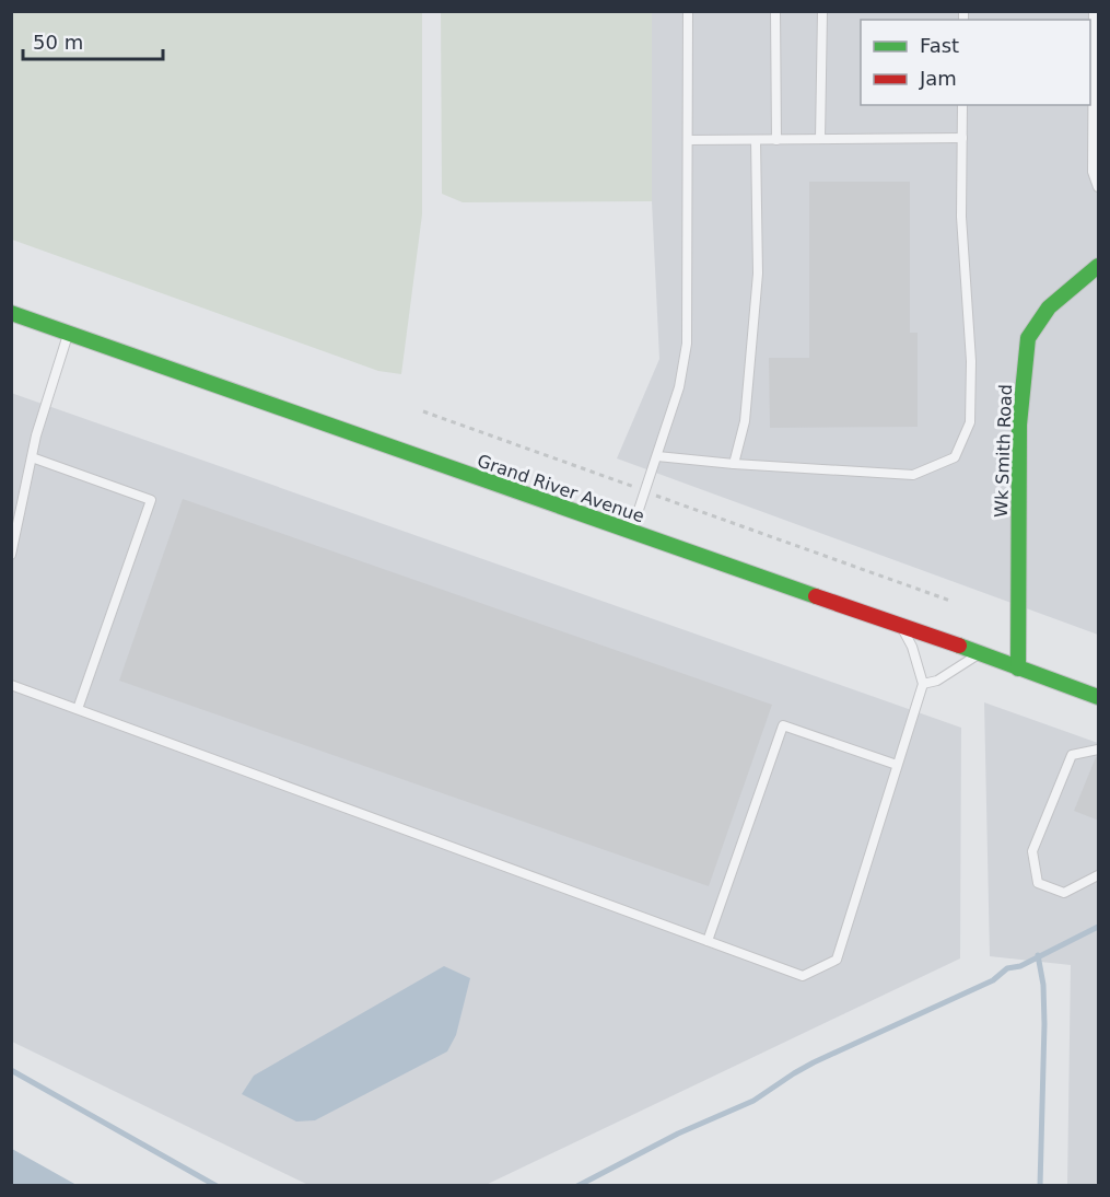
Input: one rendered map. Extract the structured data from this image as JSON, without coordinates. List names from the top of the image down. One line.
{"streets":{"main road":["Wk Smith Road","Grand River Avenue"]},"crossings":[["Wk Smith Road","Grand River Avenue"]],"legend":["Fast","Jam"],"scale_bar":"50 m"}
